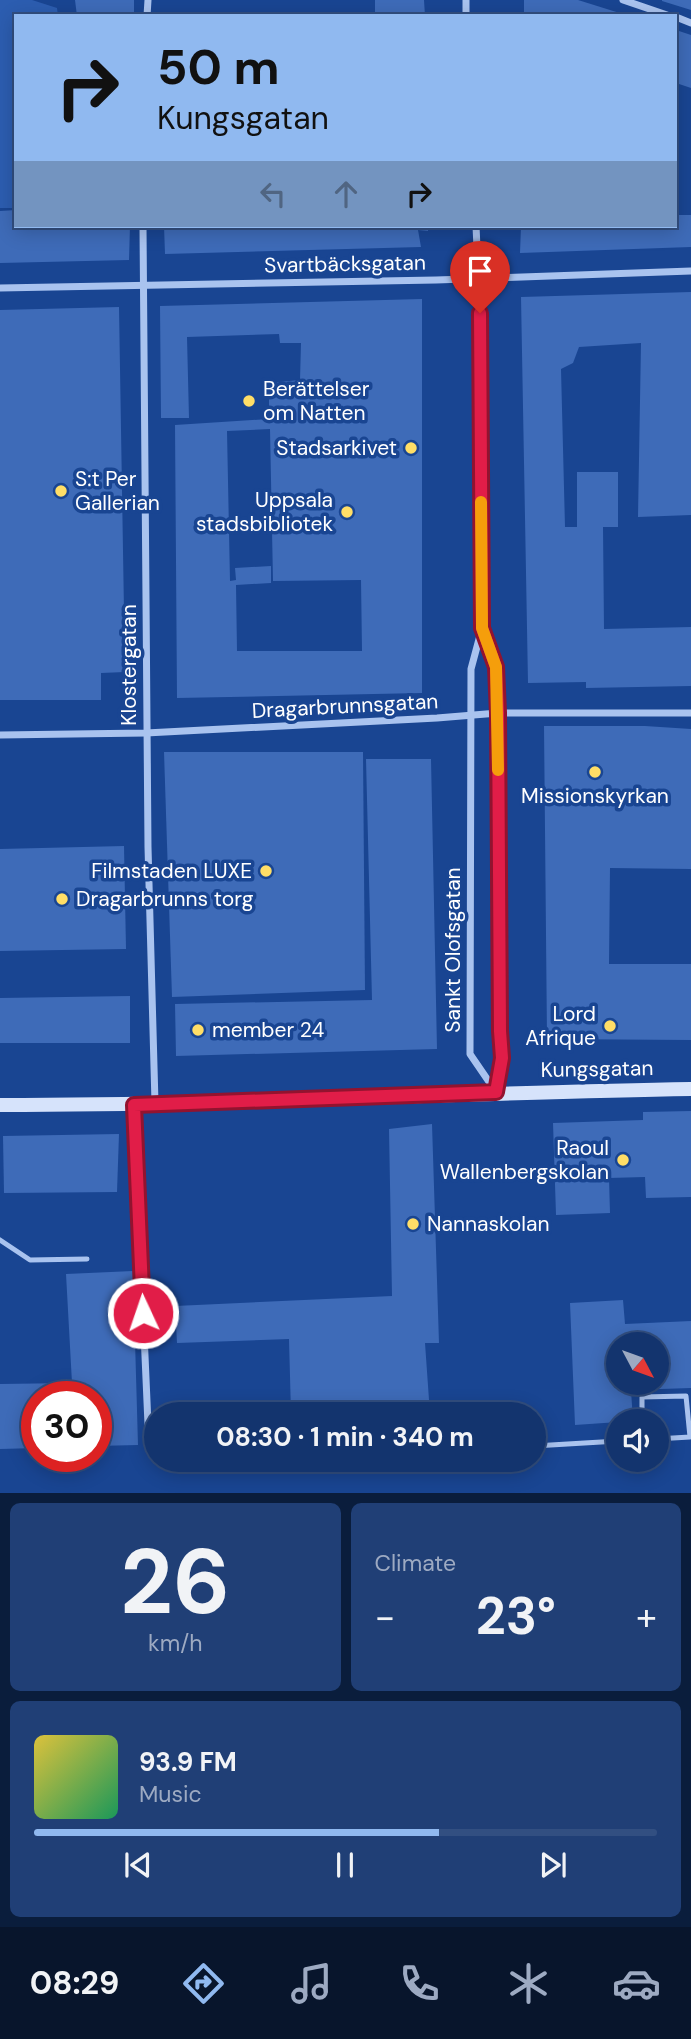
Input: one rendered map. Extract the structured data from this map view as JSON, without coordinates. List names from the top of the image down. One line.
{"streets":{"main road":["Kungsgatan"],"street":["Svartbäcksgatan","Klostergatan","Dragarbrunnsgatan","Sankt Olofsgatan"]},"crossings":[["Svartbäcksgatan","Klostergatan"],["Svartbäcksgatan","Sankt Olofsgatan"],["Klostergatan","Dragarbrunnsgatan"],["Klostergatan","Kungsgatan"],["Dragarbrunnsgatan","Sankt Olofsgatan"],["Sankt Olofsgatan","Kungsgatan"]],"places":["Berättelser om Natten","Stadsarkivet","S:t Per Gallerian","Uppsala stadsbibliotek","Missionskyrkan","Filmstaden LUXE","Dragarbrunns torg","Lord Afrique","member 24","Raoul Wallenbergskolan","Nannaskolan"],"north":"bottom right","page":{"turn":["50 m","Kungsgatan"],"limit":"30","trip":"08:30 · 1 min · 340 m","tile":[["26","km/h"],"Climate"],"heat":["−","23°","+"],"song":["93.9 FM","Music"],"tabs":"08:29"}}
